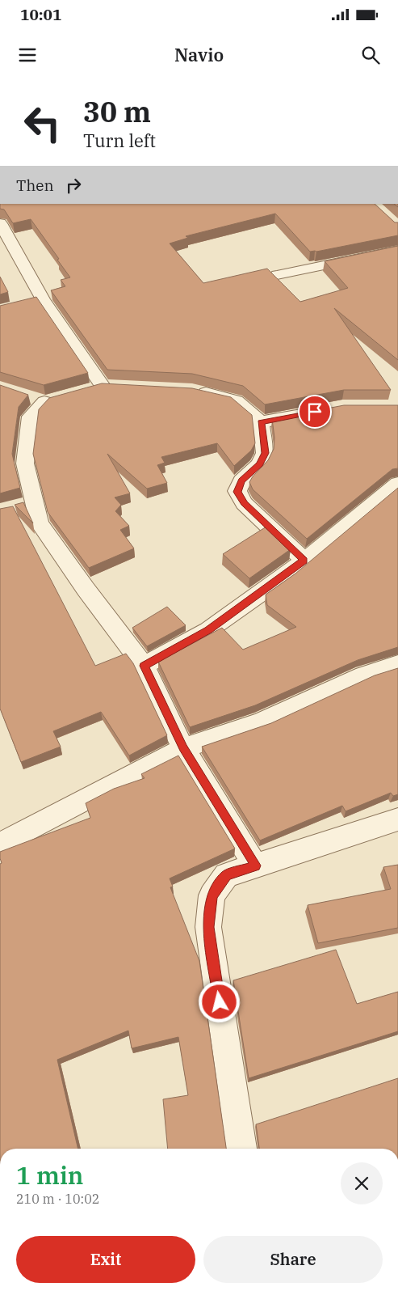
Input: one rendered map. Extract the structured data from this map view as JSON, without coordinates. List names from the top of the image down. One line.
{"page":{"status":"10:01","header":"Navio","turn":["30 m","Turn left"],"then":"Then","heading":["1 min","210 m · 10:02"],"buttons":["Exit","Share"]}}
